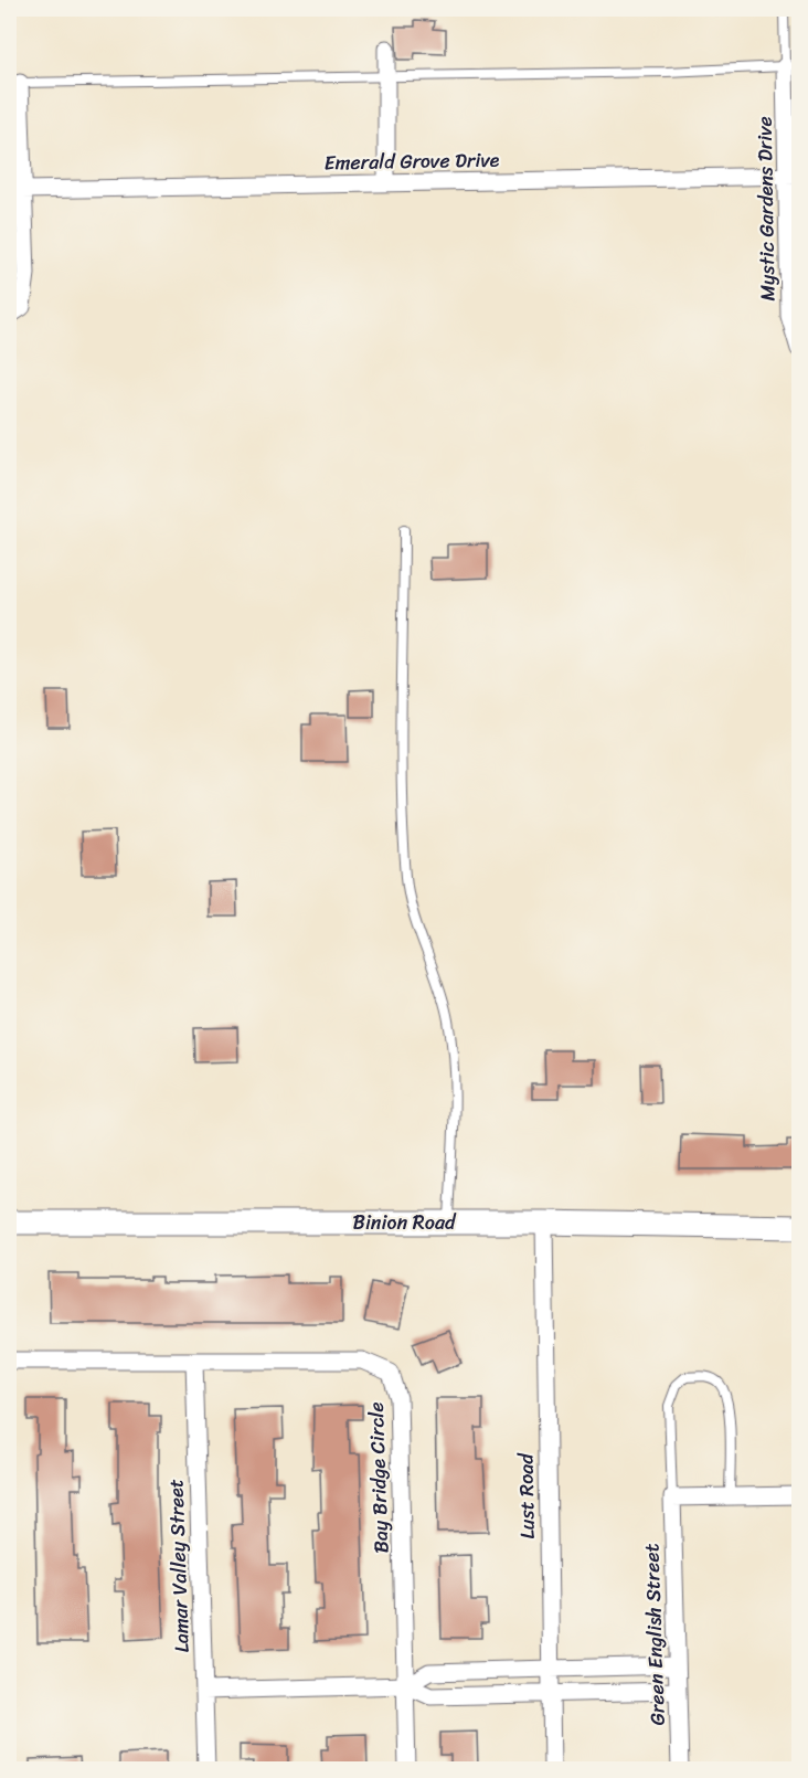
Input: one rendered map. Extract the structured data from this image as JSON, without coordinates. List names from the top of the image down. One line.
{"streets":{"main road":["Binion Road"],"street":["Emerald Grove Drive","Mystic Gardens Drive","Bay Bridge Circle","Lust Road","Lamar Valley Street","Green English Street"]},"crossings":[["Emerald Grove Drive","Mystic Gardens Drive"],["Binion Road","Lust Road"],["Bay Bridge Circle","Lamar Valley Street"]]}
